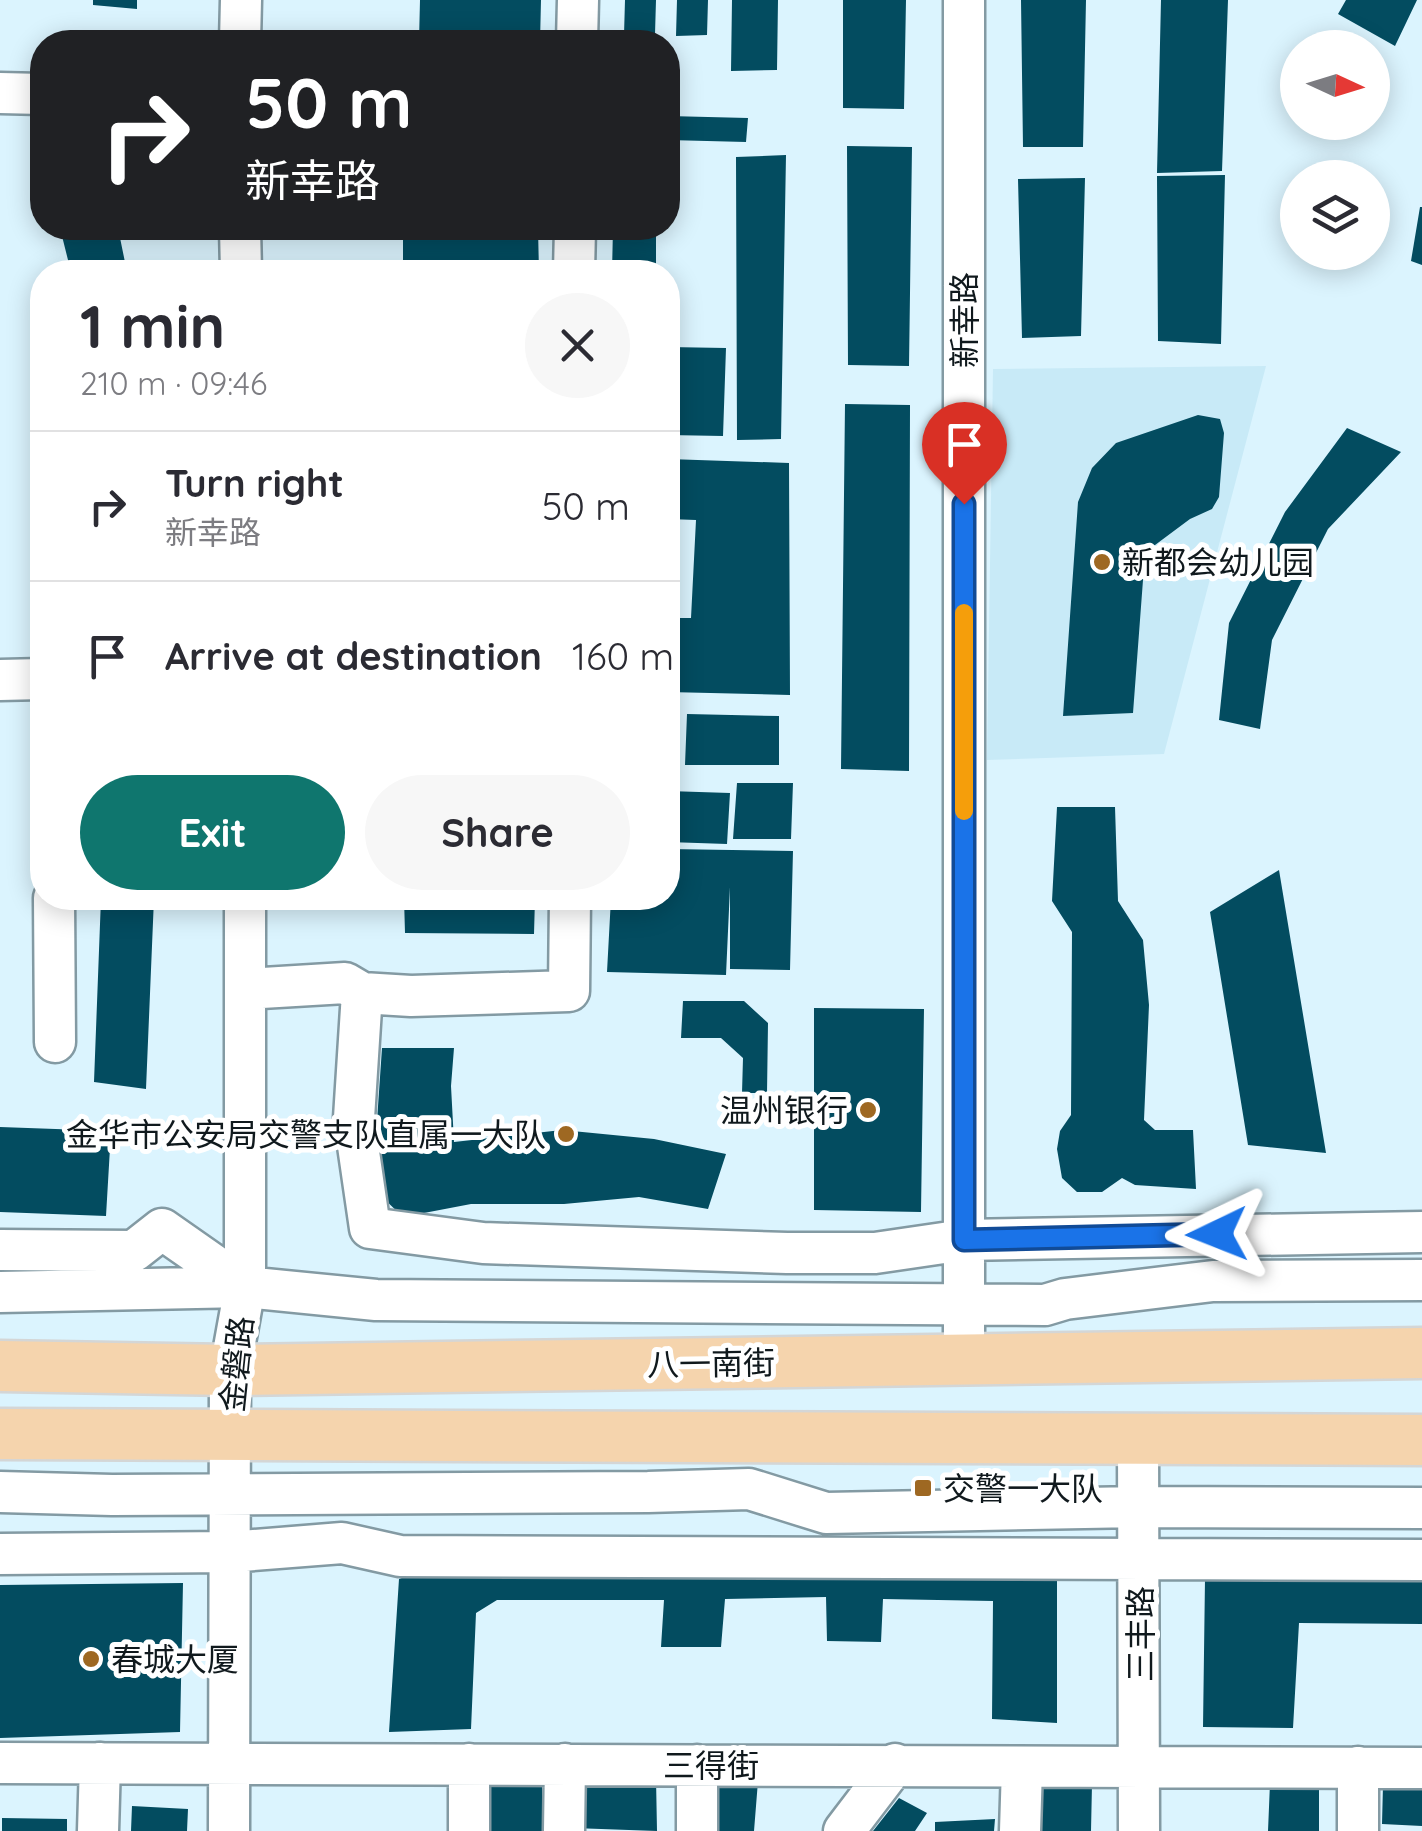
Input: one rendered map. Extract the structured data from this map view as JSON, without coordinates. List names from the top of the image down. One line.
{"streets":{"main road":["八一南街"],"street":["新幸路","金磐路","三丰路","三得街"]},"crossings":[["新幸路","八一南街"],["八一南街","金磐路"],["金磐路","三得街"],["三丰路","三得街"]],"places":{"other":["新都会幼儿园","温州银行","金华市公安局交警支队直属一大队","春城大厦"],"transit":["交警一大队"]},"north":"right","page":{"turn":["50 m","新幸路"],"heading":["1 min","210 m · 09:46"],"list":[{"name":"Turn right","note":"新幸路","value":"50 m"},{"name":"Arrive at destination","value":"160 m"}],"buttons":["Exit","Share"]}}
